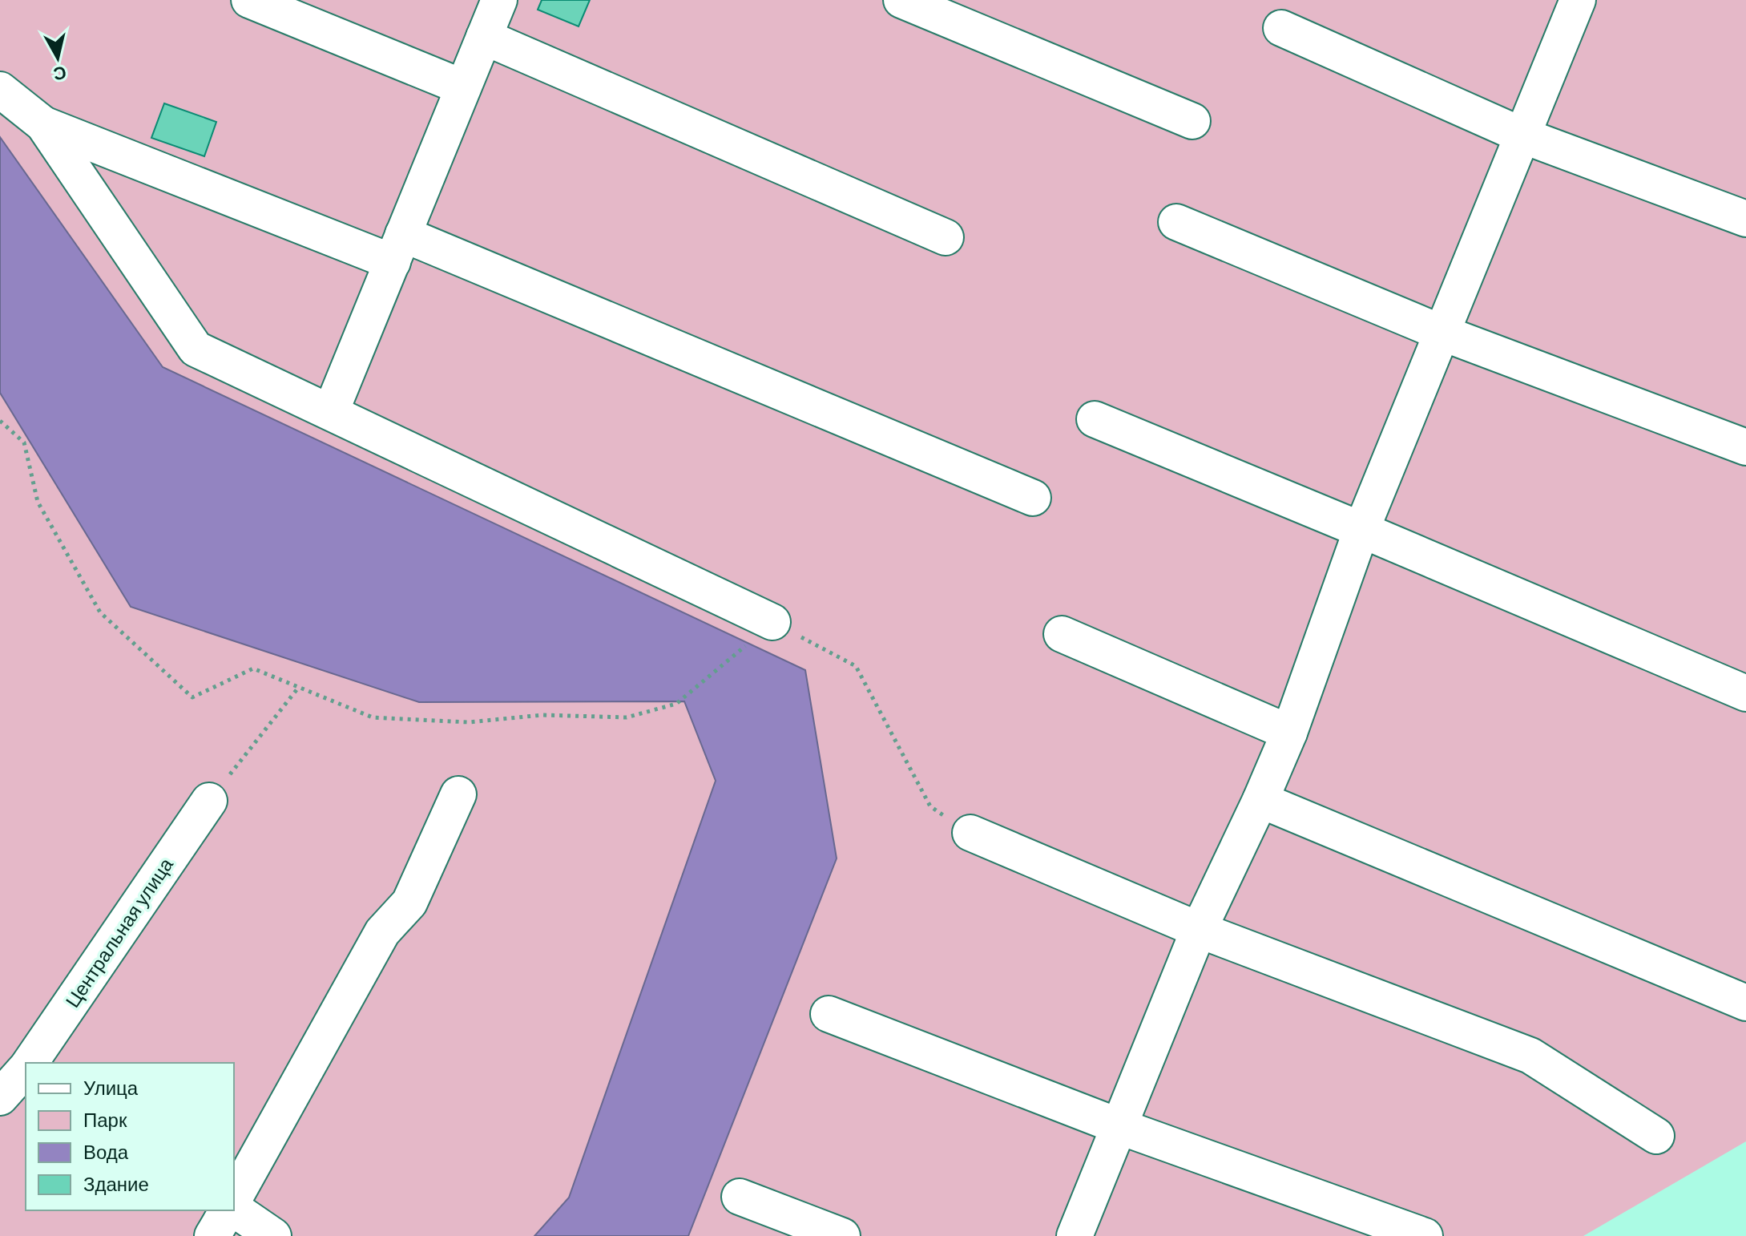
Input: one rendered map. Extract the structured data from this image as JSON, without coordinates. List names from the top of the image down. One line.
{"streets":{"street":["Центральная улица"]},"legend":["Улица","Парк","Вода","Здание"],"north":"bottom"}
